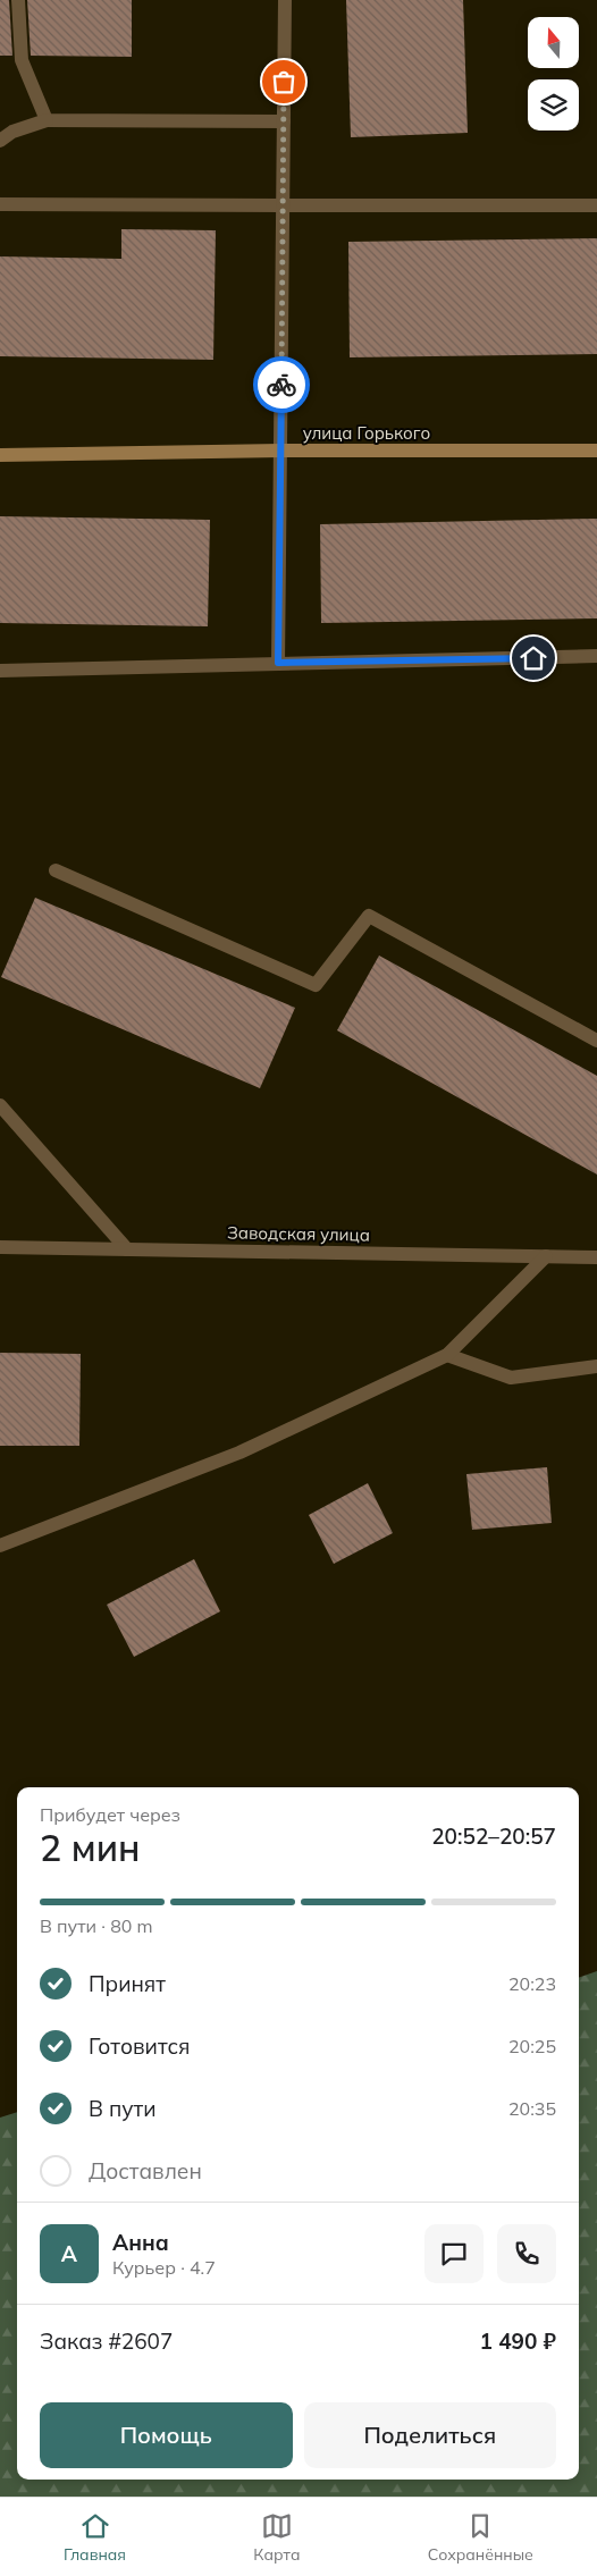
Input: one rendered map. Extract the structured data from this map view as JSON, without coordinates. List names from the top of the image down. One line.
{"streets":{"main road":["улица Горького"],"street":["Заводская улица"]},"north":"top","page":{"heading":["2 мин","Прибудет через","20:52–20:57"],"panel":["Анна","Курьер · 4.7","Заказ #2607","1 490 ₽"],"bar":"В пути · 80 m","list":[["Принят","20:23"],["Готовится","20:25"],["В пути","20:35"],"Доставлен"],"round":"А","buttons":["Помощь","Поделиться"],"tabs":["Главная","Карта","Сохранённые"]}}
